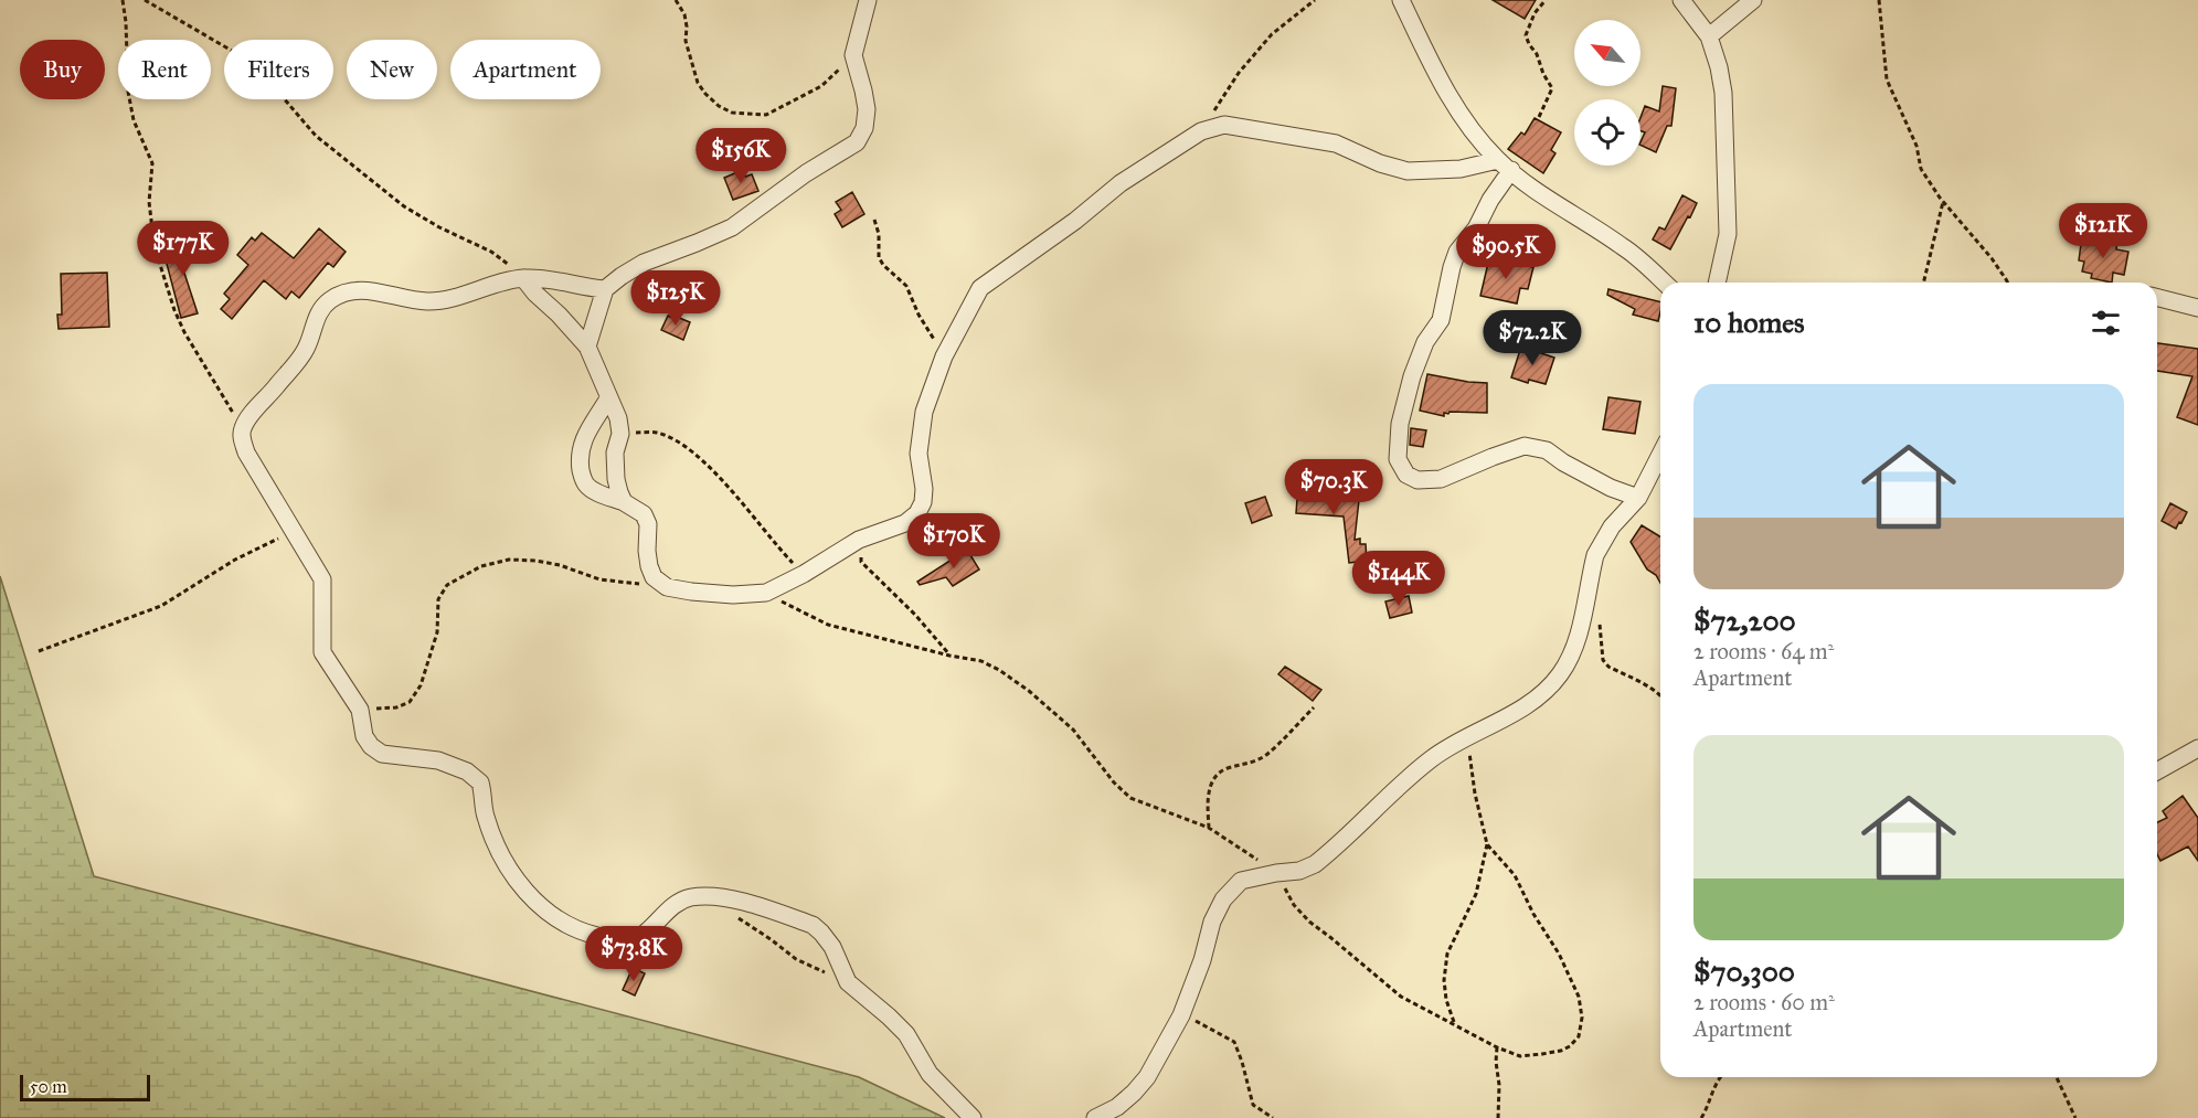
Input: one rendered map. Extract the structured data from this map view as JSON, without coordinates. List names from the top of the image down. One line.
{"scale_bar":"50 m","north":"top left","page":{"chip":["Buy","Rent","Filters","New","Apartment"],"price":["$156K","$121K","$177K","$90.5K","$125K","$72.2K","$70.3K","$170K","$144K","$73.8K"],"heading":"10 homes","list":[{"name":"$72,200","note":"2 rooms · 64 m² · Apartment"},{"name":"$70,300","note":"2 rooms · 60 m² · Apartment"}],"scale":"50 m"}}
